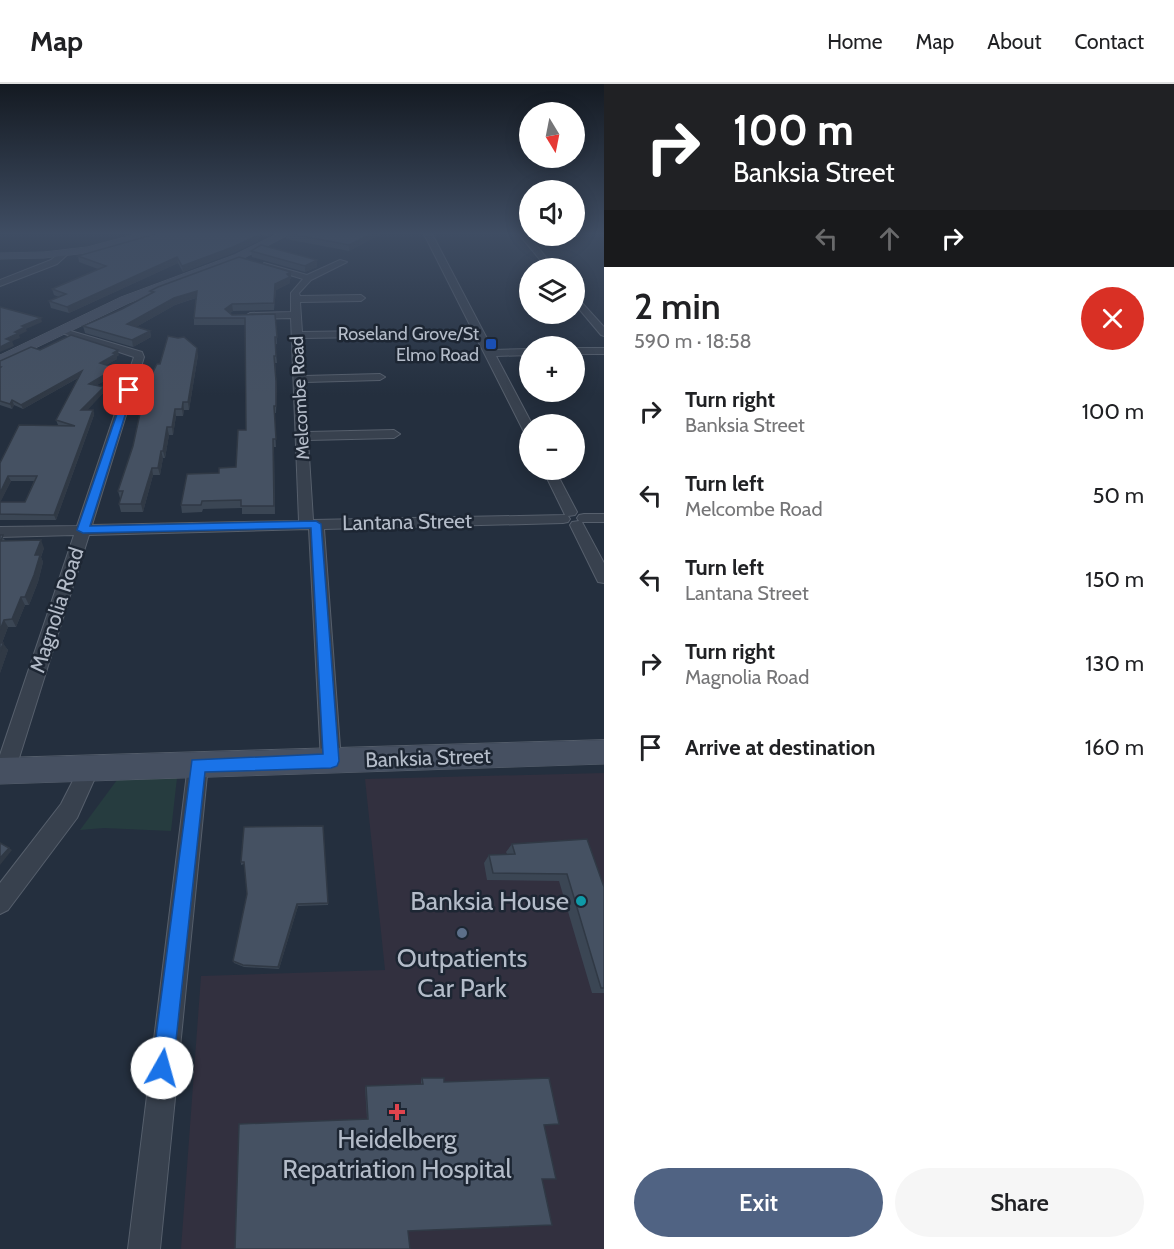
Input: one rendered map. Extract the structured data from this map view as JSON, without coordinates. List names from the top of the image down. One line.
{"streets":{"street":["Melcombe Road","Lantana Street","Magnolia Road","Banksia Street"]},"crossings":[["Melcombe Road","Lantana Street"],["Melcombe Road","Banksia Street"],["Lantana Street","Magnolia Road"],["Magnolia Road","Banksia Street"]],"places":{"transit":["Roseland Grove/St Elmo Road"],"other":["Banksia House","Outpatients Car Park"],"health":["Heidelberg Repatriation Hospital"]},"north":"bottom","page":{"header":"Map","nav":["Home","Map","About","Contact"],"turn":["100 m","Banksia Street"],"map_buttons":["+","−"],"heading":["2 min","590 m · 18:58"],"list":[{"name":"Turn right","note":"Banksia Street","value":"100 m"},{"name":"Turn left","note":"Melcombe Road","value":"50 m"},{"name":"Turn left","note":"Lantana Street","value":"150 m"},{"name":"Turn right","note":"Magnolia Road","value":"130 m"},{"name":"Arrive at destination","value":"160 m"}],"buttons":["Exit","Share"]}}
